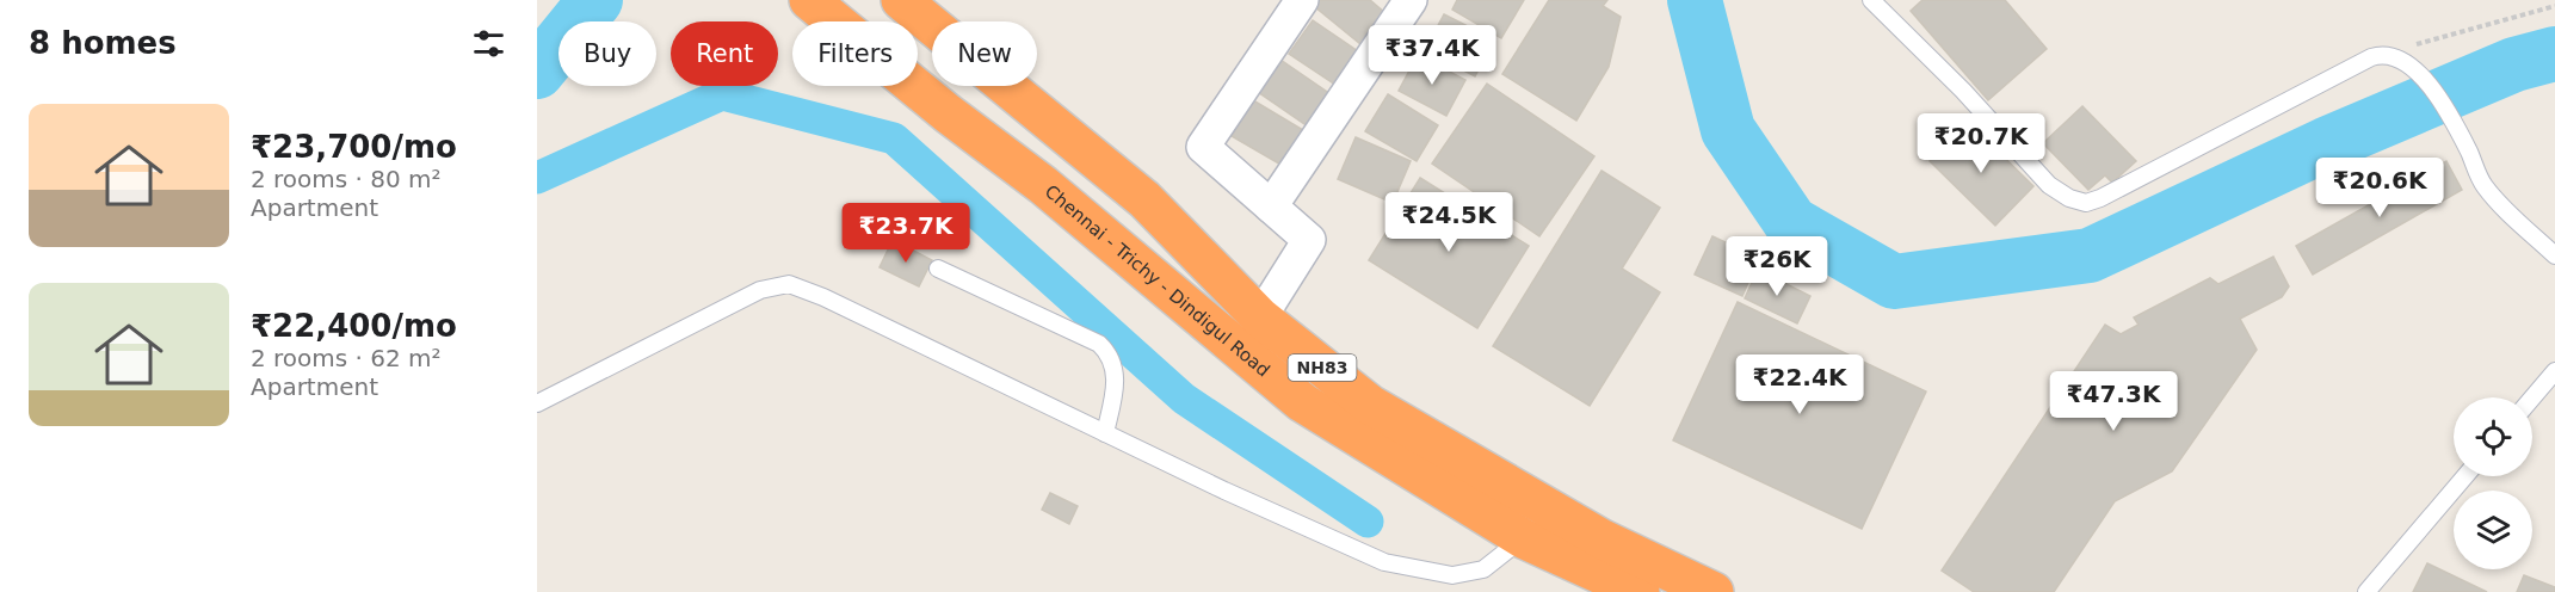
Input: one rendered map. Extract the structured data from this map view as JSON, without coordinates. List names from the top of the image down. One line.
{"streets":{"highway":["Chennai - Trichy - Dindigul Road","NH83"]},"page":{"heading":"8 homes","chip":["Buy","Rent","Filters","New"],"price":["₹37.4K","₹20.7K","₹20.6K","₹24.5K","₹23.7K","₹26K","₹22.4K","₹47.3K"],"list":[{"name":"₹23,700/mo","note":"2 rooms · 80 m² · Apartment"},{"name":"₹22,400/mo","note":"2 rooms · 62 m² · Apartment"}]}}
